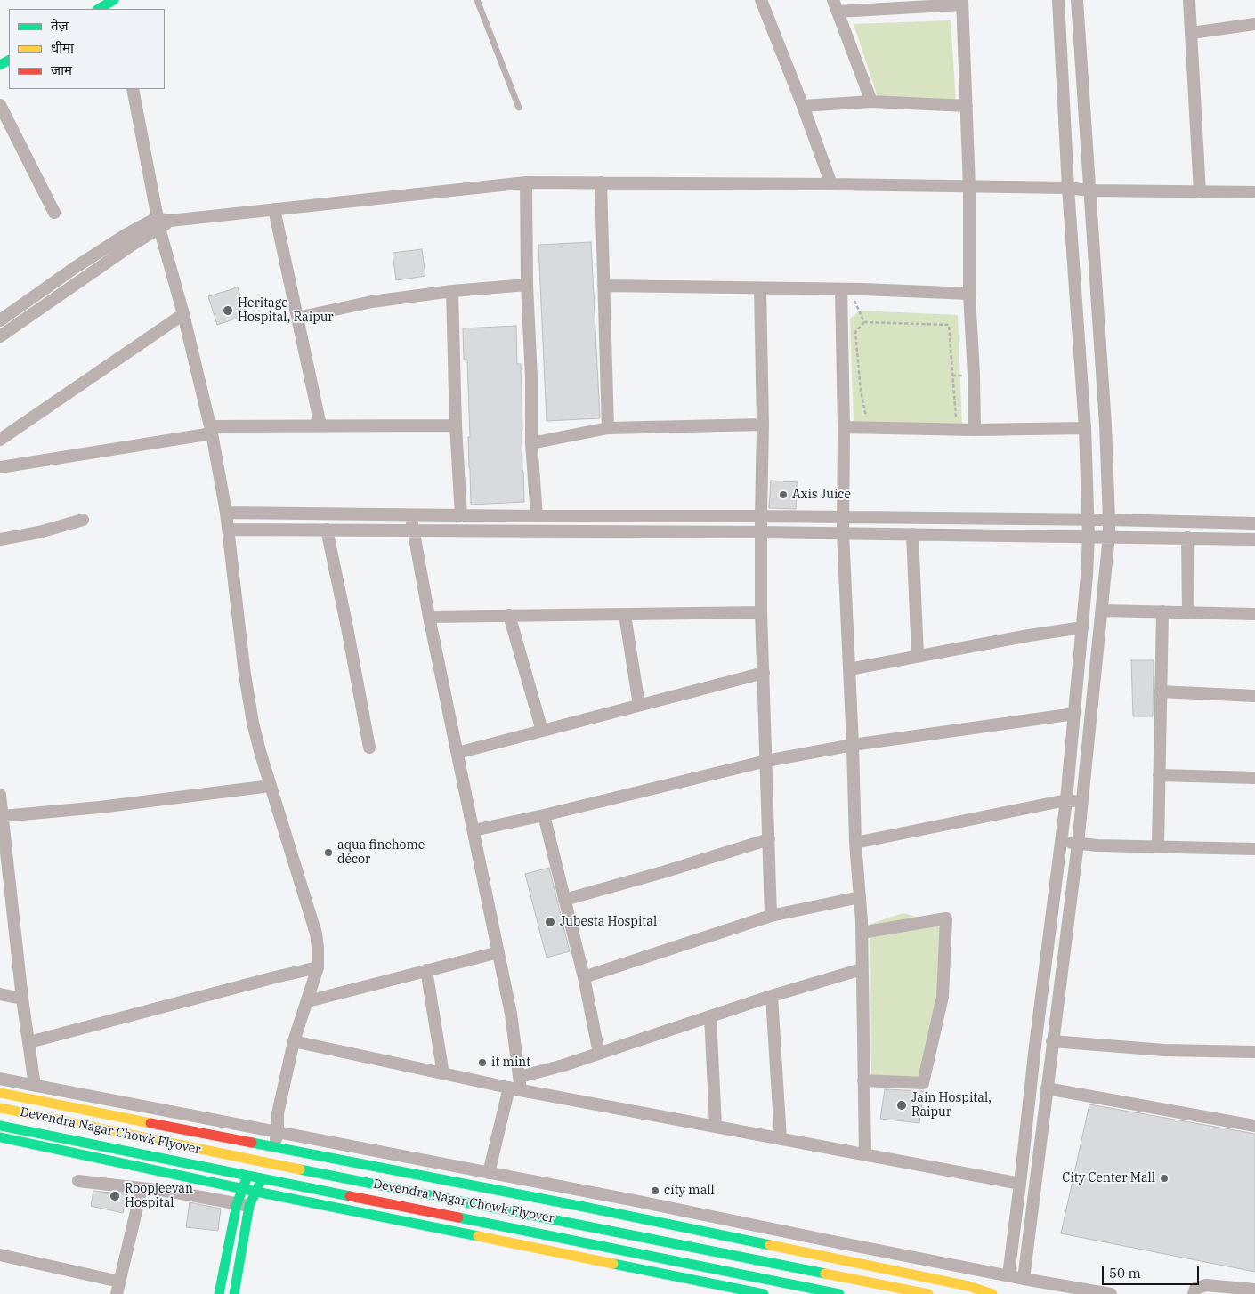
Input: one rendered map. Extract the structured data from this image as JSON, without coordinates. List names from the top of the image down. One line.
{"streets":{"main road":["Devendra Nagar Chowk Flyover"]},"places":["Heritage Hospital, Raipur","Axis Juice","aqua finehome décor","Jubesta Hospital","it mint","Jain Hospital, Raipur","City Center Mall","city mall","Roopjeevan Hospital"],"legend":["तेज़","धीमा","जाम"],"scale_bar":"50 m"}
